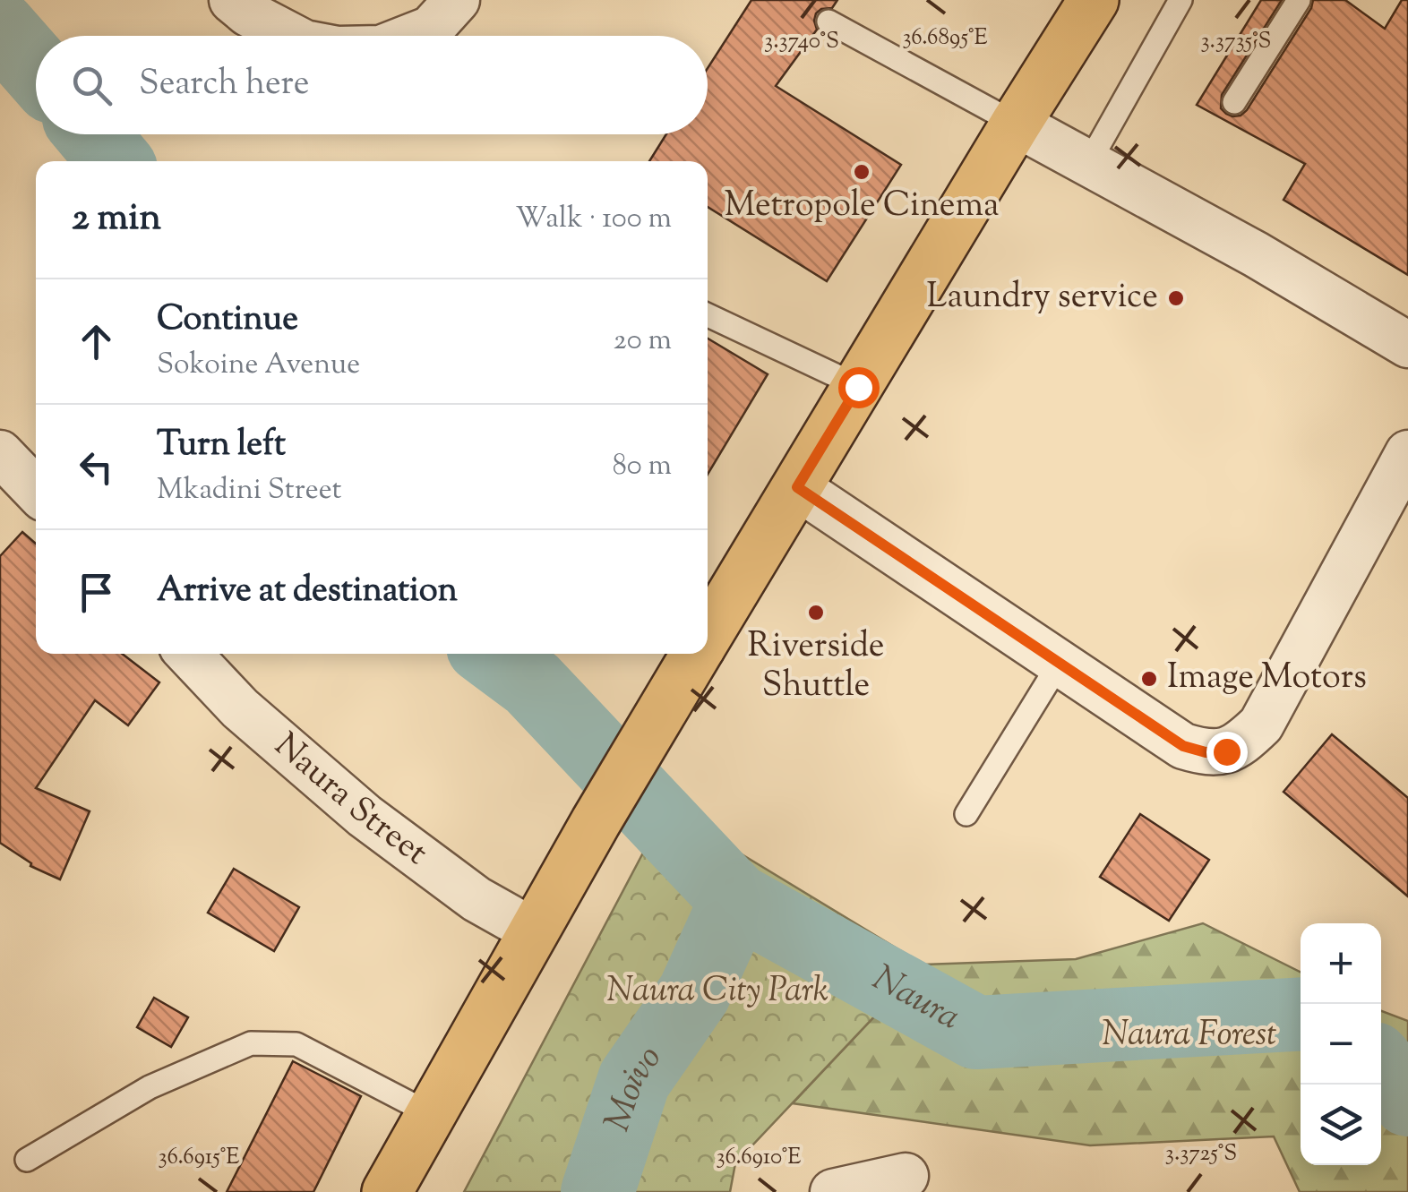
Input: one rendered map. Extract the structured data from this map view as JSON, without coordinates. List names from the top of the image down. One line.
{"streets":{"street":["Naura Street"]},"water":["Naura","Moivo"],"parks":["Naura City Park","Naura Forest"],"places":["Metropole Cinema","Laundry service","Riverside Shuttle","Image Motors"],"page":{"search":"Search here","heading":["2 min","Walk · 100 m"],"list":[["Continue","Sokoine Avenue","20 m"],["Turn left","Mkadini Street","80 m"],"Arrive at destination"],"map_buttons":["+","−"]},"coordinates":["36.6895°E","3.3740°S","3.3735°S","3.3725°S","36.6915°E","36.6910°E"]}
